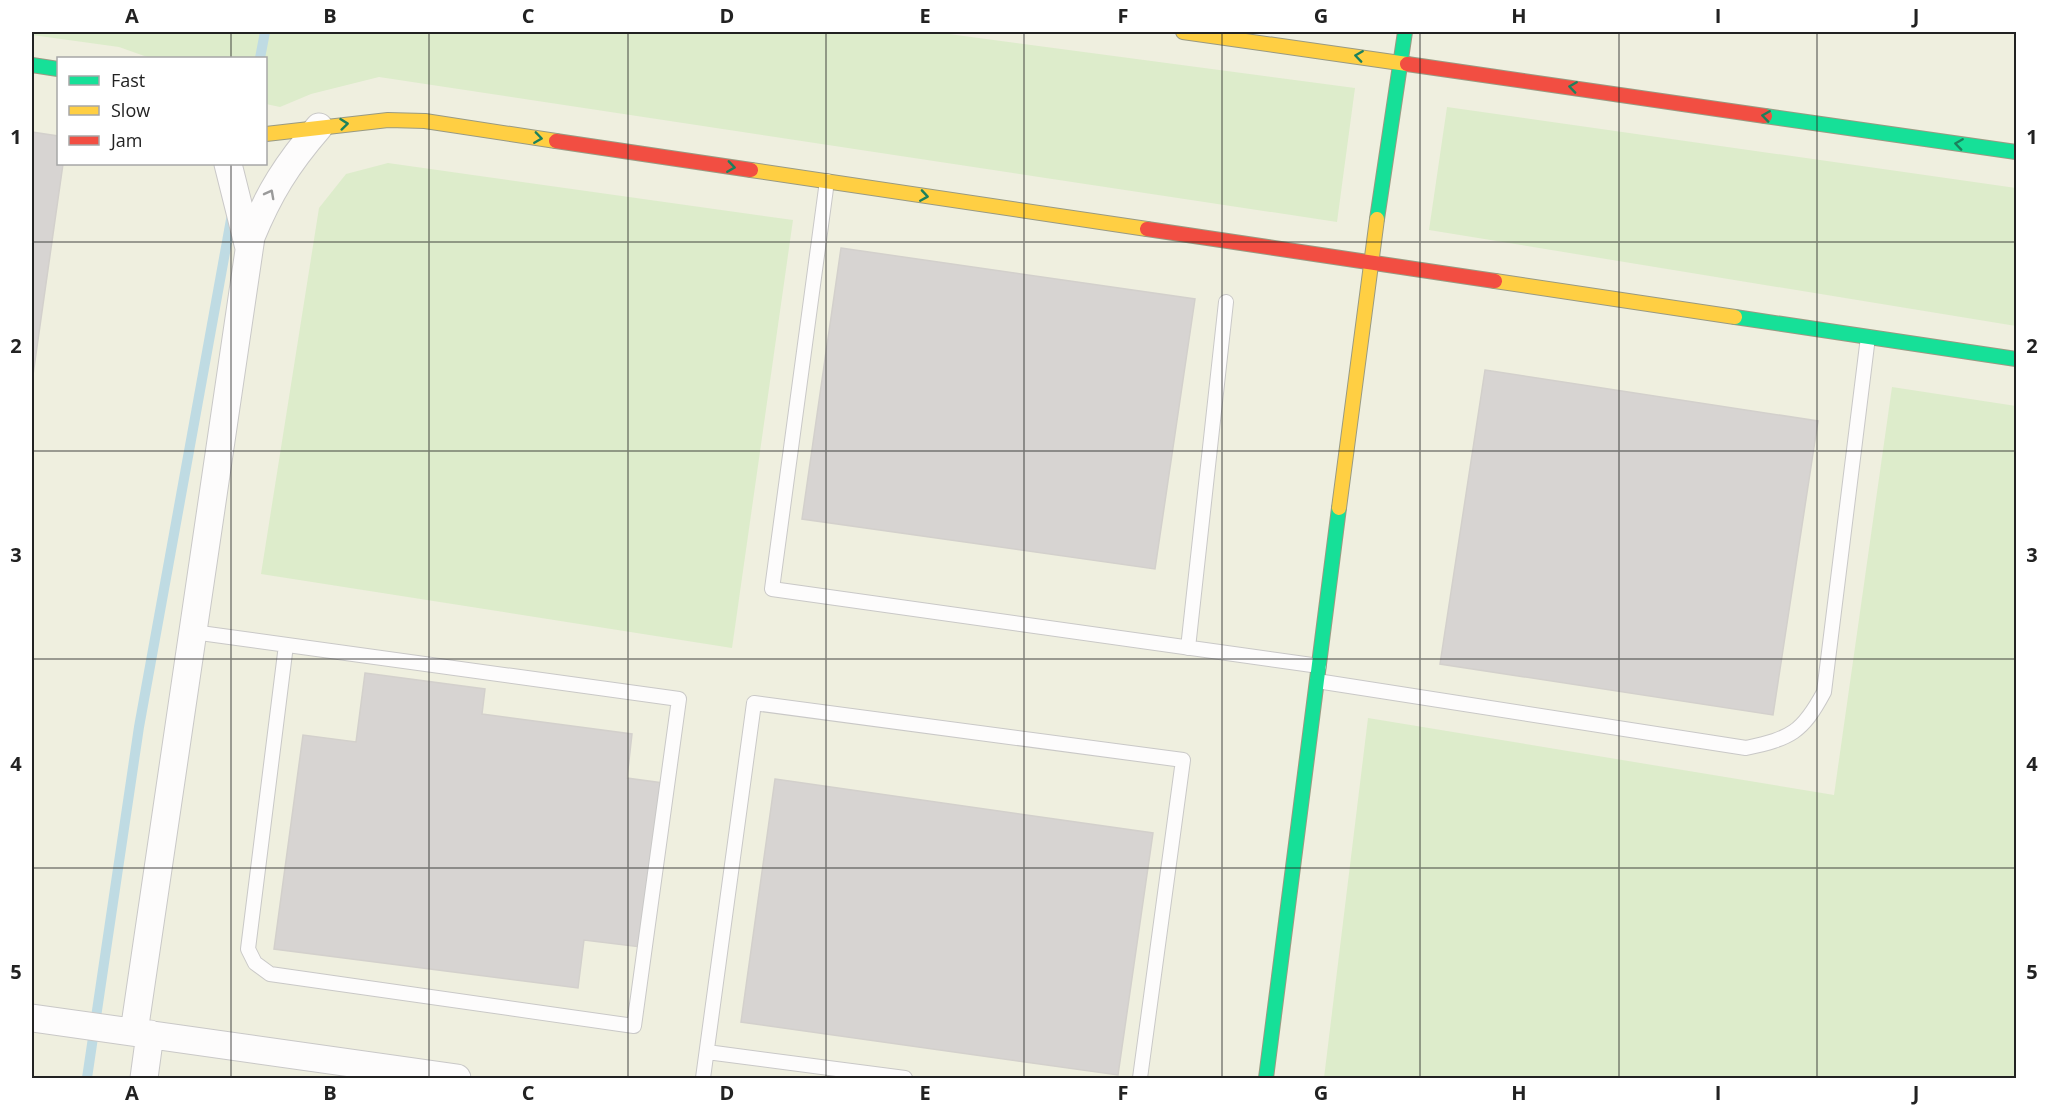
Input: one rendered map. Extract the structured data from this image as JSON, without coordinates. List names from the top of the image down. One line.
{"legend":["Fast","Slow","Jam"],"grid":{"columns":["A","B","C","D","E","F","G","H","I","J"],"rows":["1","2","3","4","5"]}}
